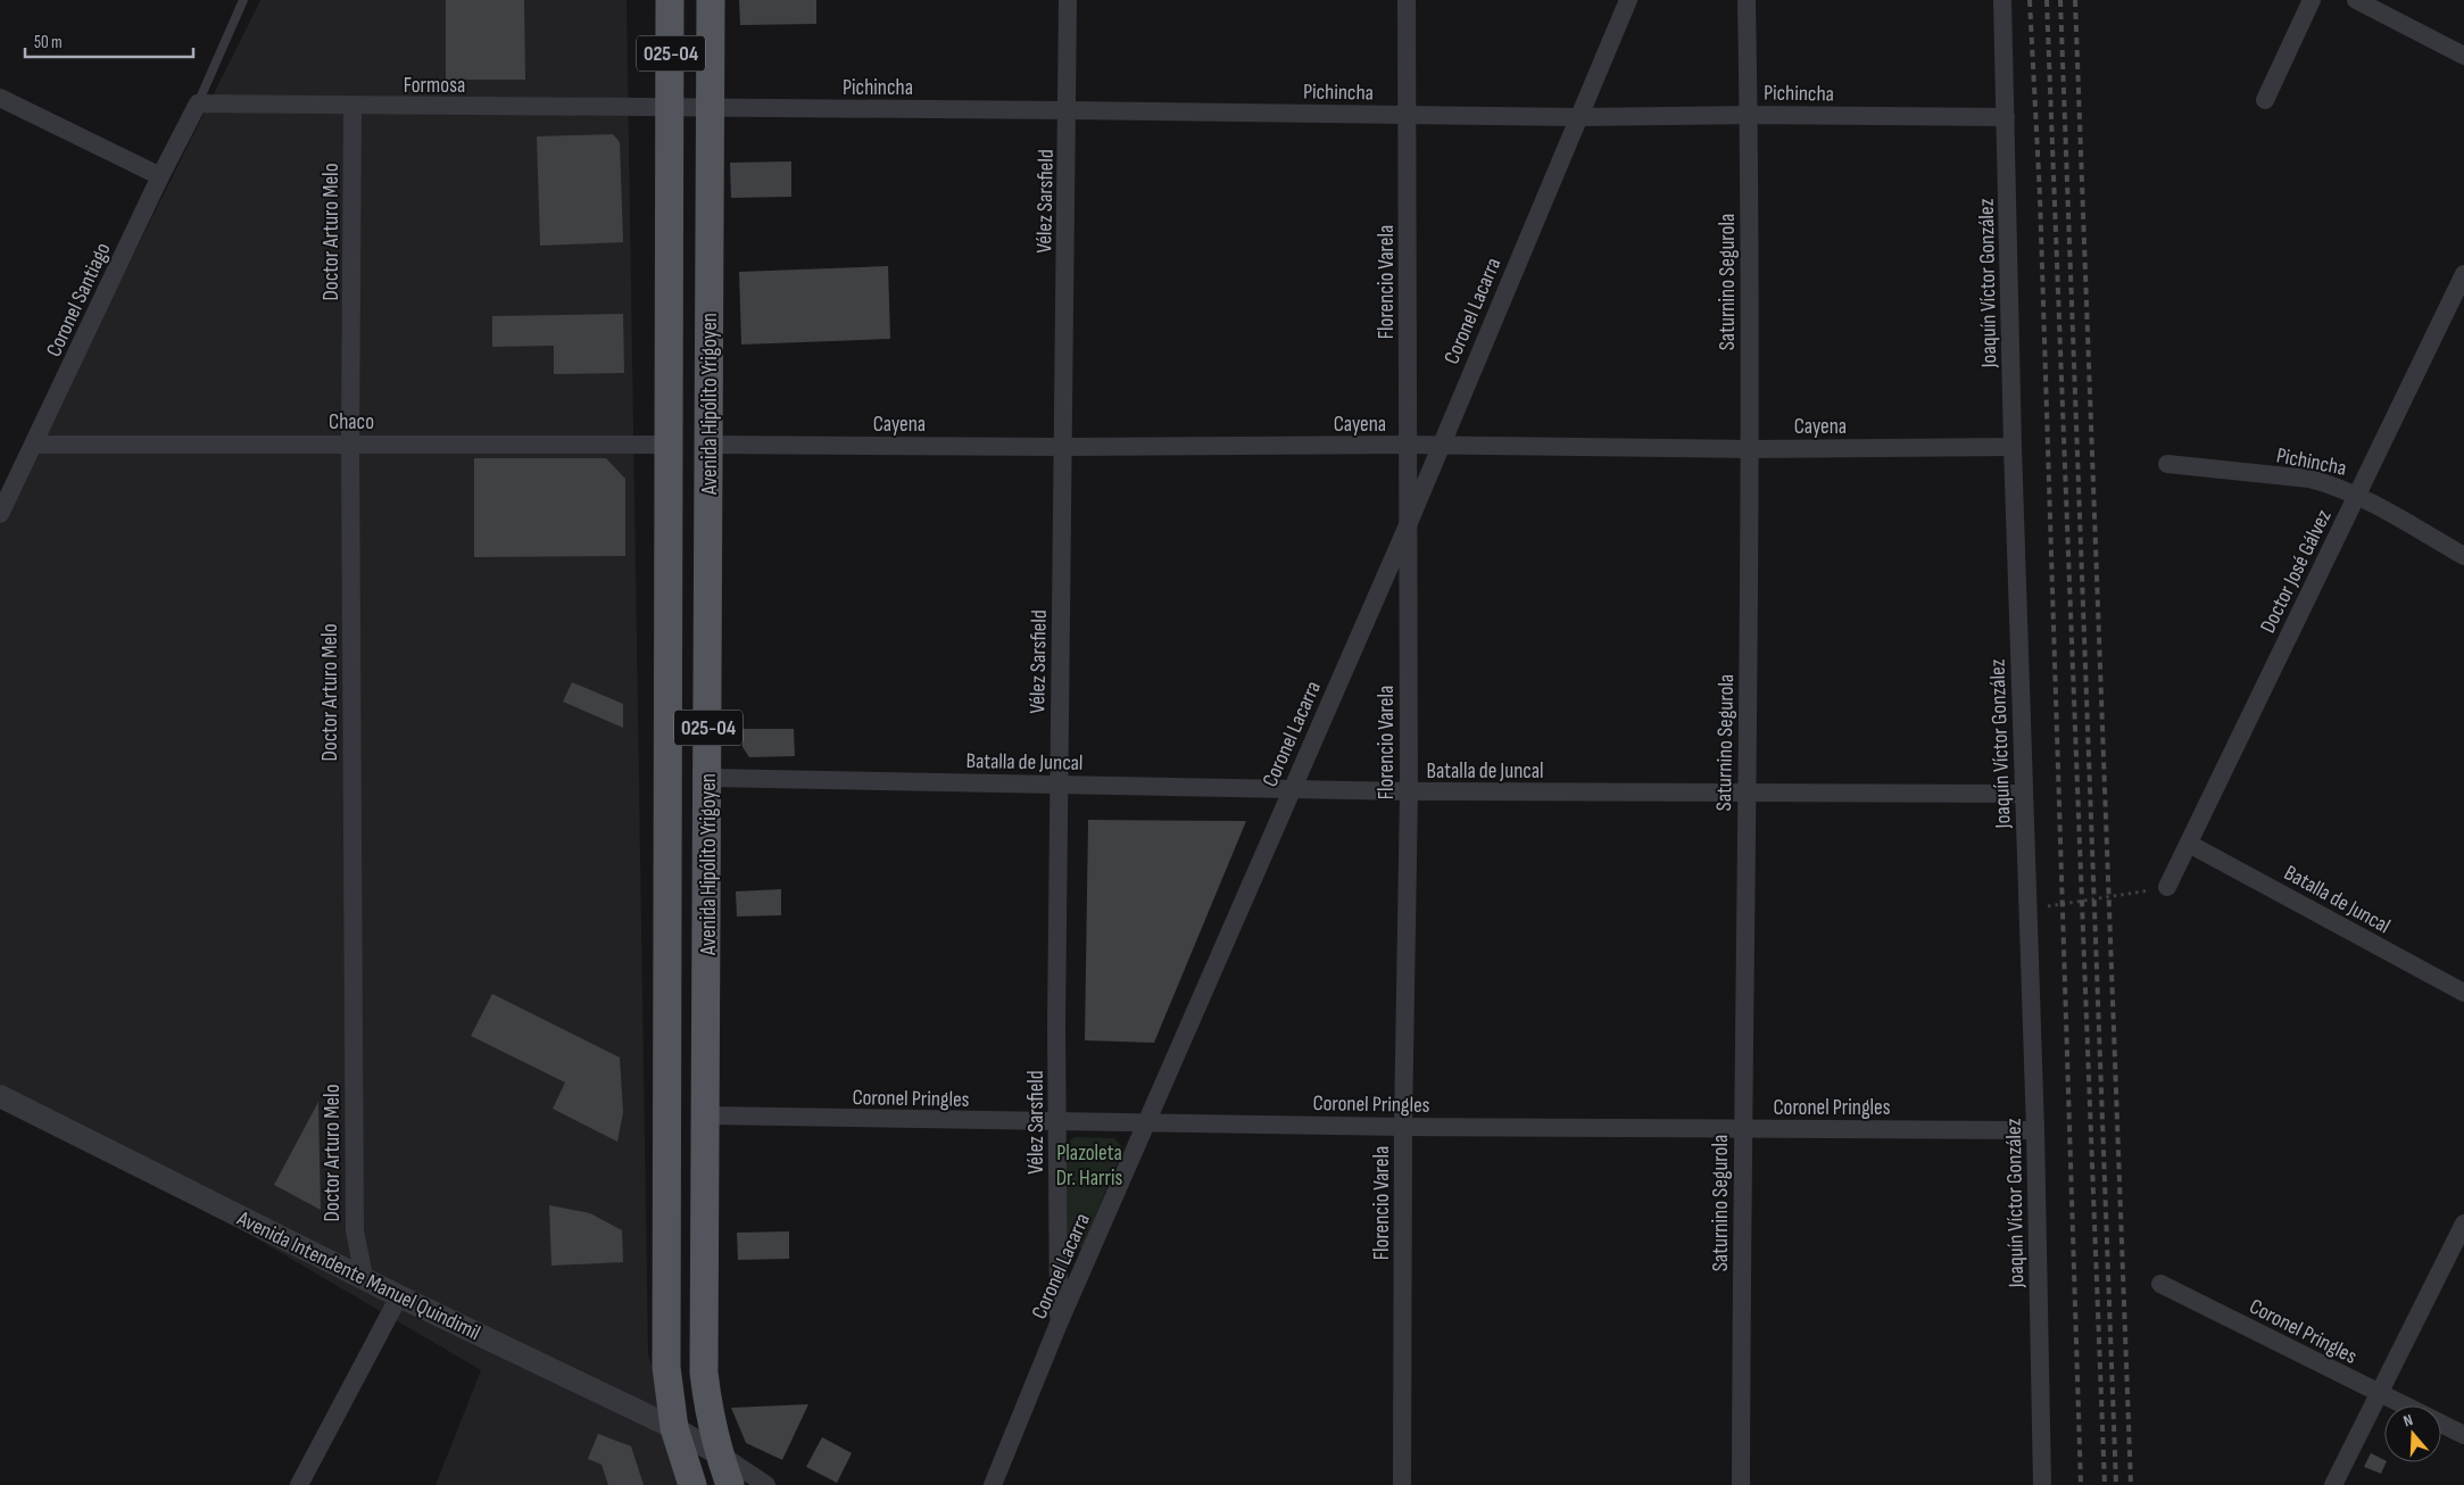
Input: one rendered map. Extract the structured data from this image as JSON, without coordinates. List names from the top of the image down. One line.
{"streets":{"main road":["025-04","Avenida Hipólito Yrigoyen"],"street":["Formosa","Pichincha","Vélez Sarsfield","Doctor Arturo Melo","Florencio Varela","Saturnino Segurola","Joaquín Víctor González","Coronel Santiago","Coronel Lacarra","Chaco","Cayena","Doctor José Gálvez","Batalla de Juncal","Coronel Pringles","Avenida Intendente Manuel Quindimil"]},"crossings":[["Formosa","Pichincha"],["Formosa","Doctor Arturo Melo"],["Formosa","Coronel Santiago"],["Formosa","Avenida Hipólito Yrigoyen"],["Pichincha","Vélez Sarsfield"],["Pichincha","Florencio Varela"],["Pichincha","Saturnino Segurola"],["Pichincha","Joaquín Víctor González"],["Pichincha","Coronel Lacarra"],["Pichincha","Avenida Hipólito Yrigoyen"],["Pichincha","Doctor José Gálvez"],["Vélez Sarsfield","Coronel Lacarra"],["Vélez Sarsfield","Cayena"],["Vélez Sarsfield","Batalla de Juncal"],["Vélez Sarsfield","Coronel Pringles"],["Doctor Arturo Melo","Chaco"],["Doctor Arturo Melo","Avenida Intendente Manuel Quindimil"],["Florencio Varela","Coronel Lacarra"],["Florencio Varela","Cayena"],["Florencio Varela","Batalla de Juncal"],["Florencio Varela","Coronel Pringles"],["Saturnino Segurola","Cayena"],["Saturnino Segurola","Batalla de Juncal"],["Saturnino Segurola","Coronel Pringles"],["Joaquín Víctor González","Cayena"],["Joaquín Víctor González","Batalla de Juncal"],["Joaquín Víctor González","Coronel Pringles"],["Coronel Santiago","Chaco"],["Coronel Lacarra","Cayena"],["Coronel Lacarra","Batalla de Juncal"],["Coronel Lacarra","Coronel Pringles"],["Avenida Hipólito Yrigoyen","Chaco"],["Avenida Hipólito Yrigoyen","Cayena"],["Avenida Hipólito Yrigoyen","Batalla de Juncal"],["Avenida Hipólito Yrigoyen","Coronel Pringles"],["Avenida Hipólito Yrigoyen","Avenida Intendente Manuel Quindimil"],["Doctor José Gálvez","Batalla de Juncal"]],"parks":["Plazoleta Dr. Harris"],"scale_bar":"50 m","north":"top"}
